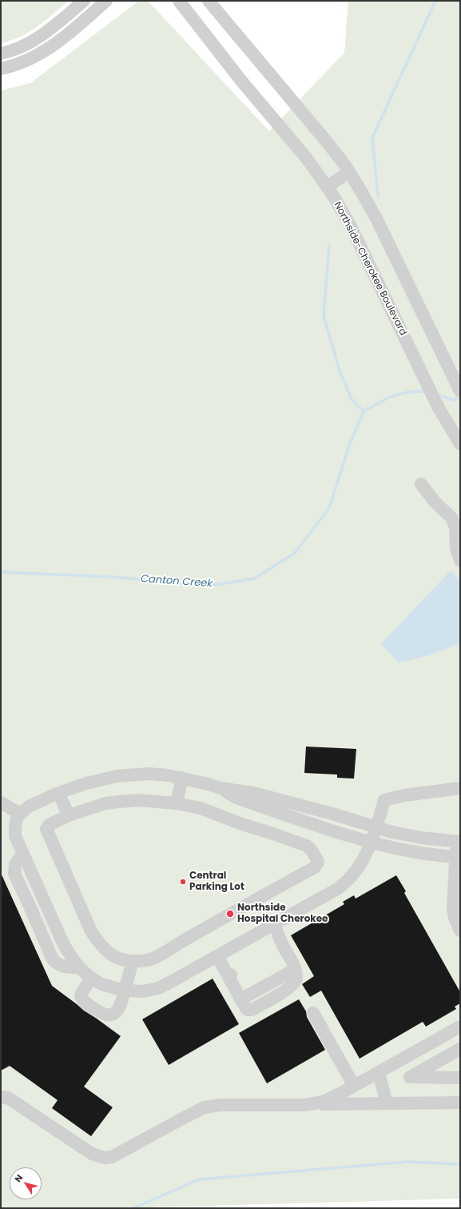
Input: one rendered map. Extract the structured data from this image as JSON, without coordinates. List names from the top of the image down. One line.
{"streets":{"street":["Northside-Cherokee Boulevard"]},"water":["Canton Creek"],"places":["Central Parking Lot","Northside Hospital Cherokee"],"north":"top left"}
